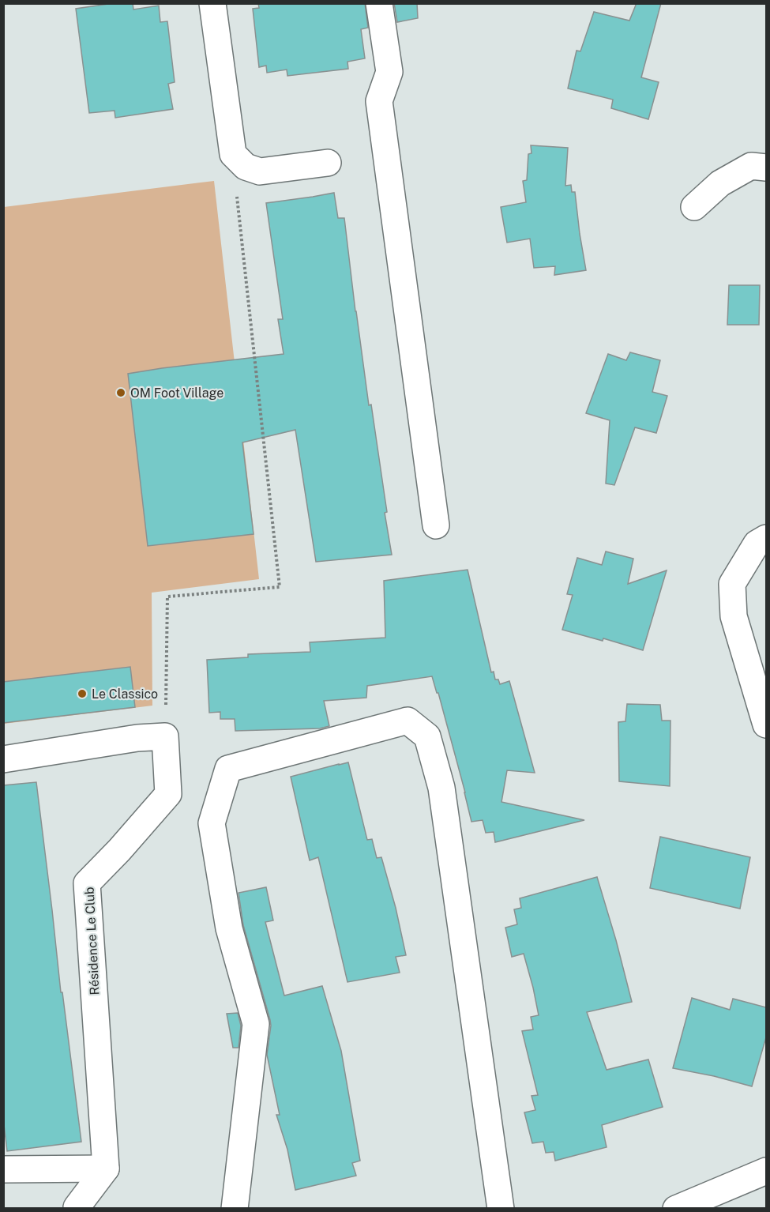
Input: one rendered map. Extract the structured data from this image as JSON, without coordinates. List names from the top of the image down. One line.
{"streets":{"street":["Résidence Le Club"]},"places":["OM Foot Village","Le Classico"]}
